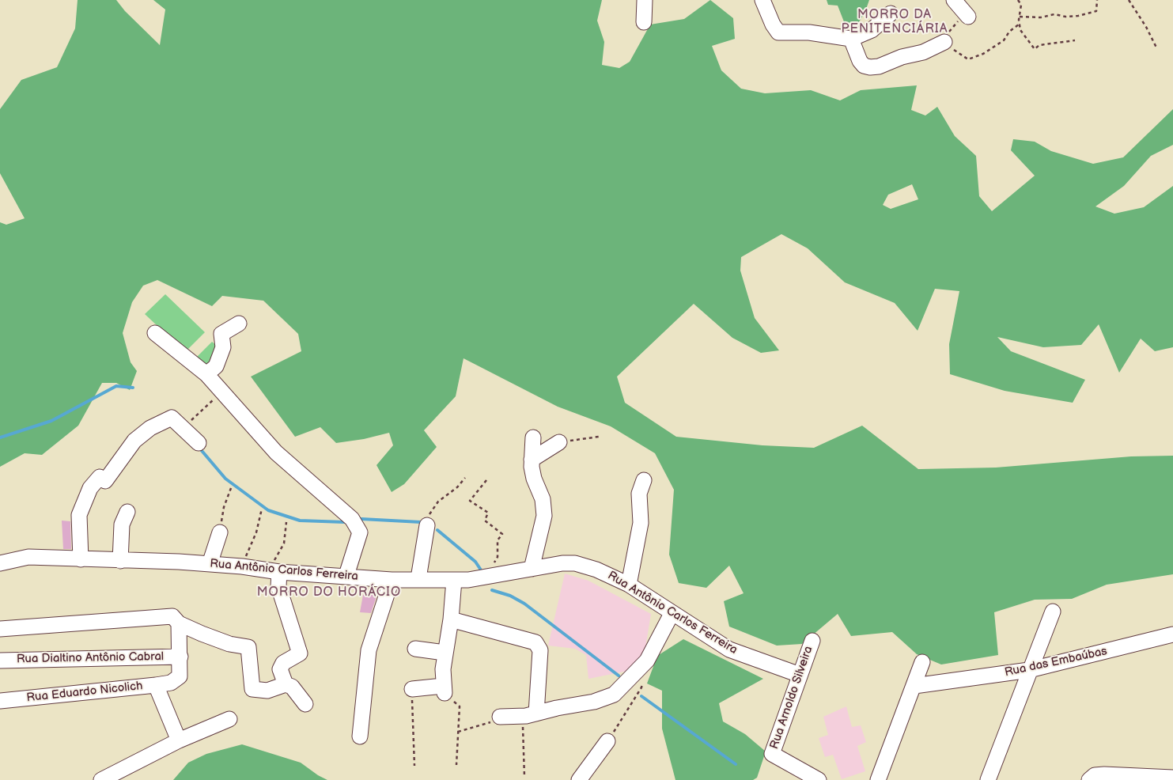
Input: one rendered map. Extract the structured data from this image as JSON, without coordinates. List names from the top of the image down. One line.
{"streets":{"street":["Rua Antônio Carlos Ferreira","Rua Dialtino Antônio Cabral","Rua das Embaúbas","Rua Eduardo Nicolich","Rua Arnoldo Silveira"]},"crossings":[["Rua Antônio Carlos Ferreira","Rua Arnoldo Silveira"]],"districts":["MORRO DA PENITENCIÁRIA","MORRO DO HORÁCIO"]}
